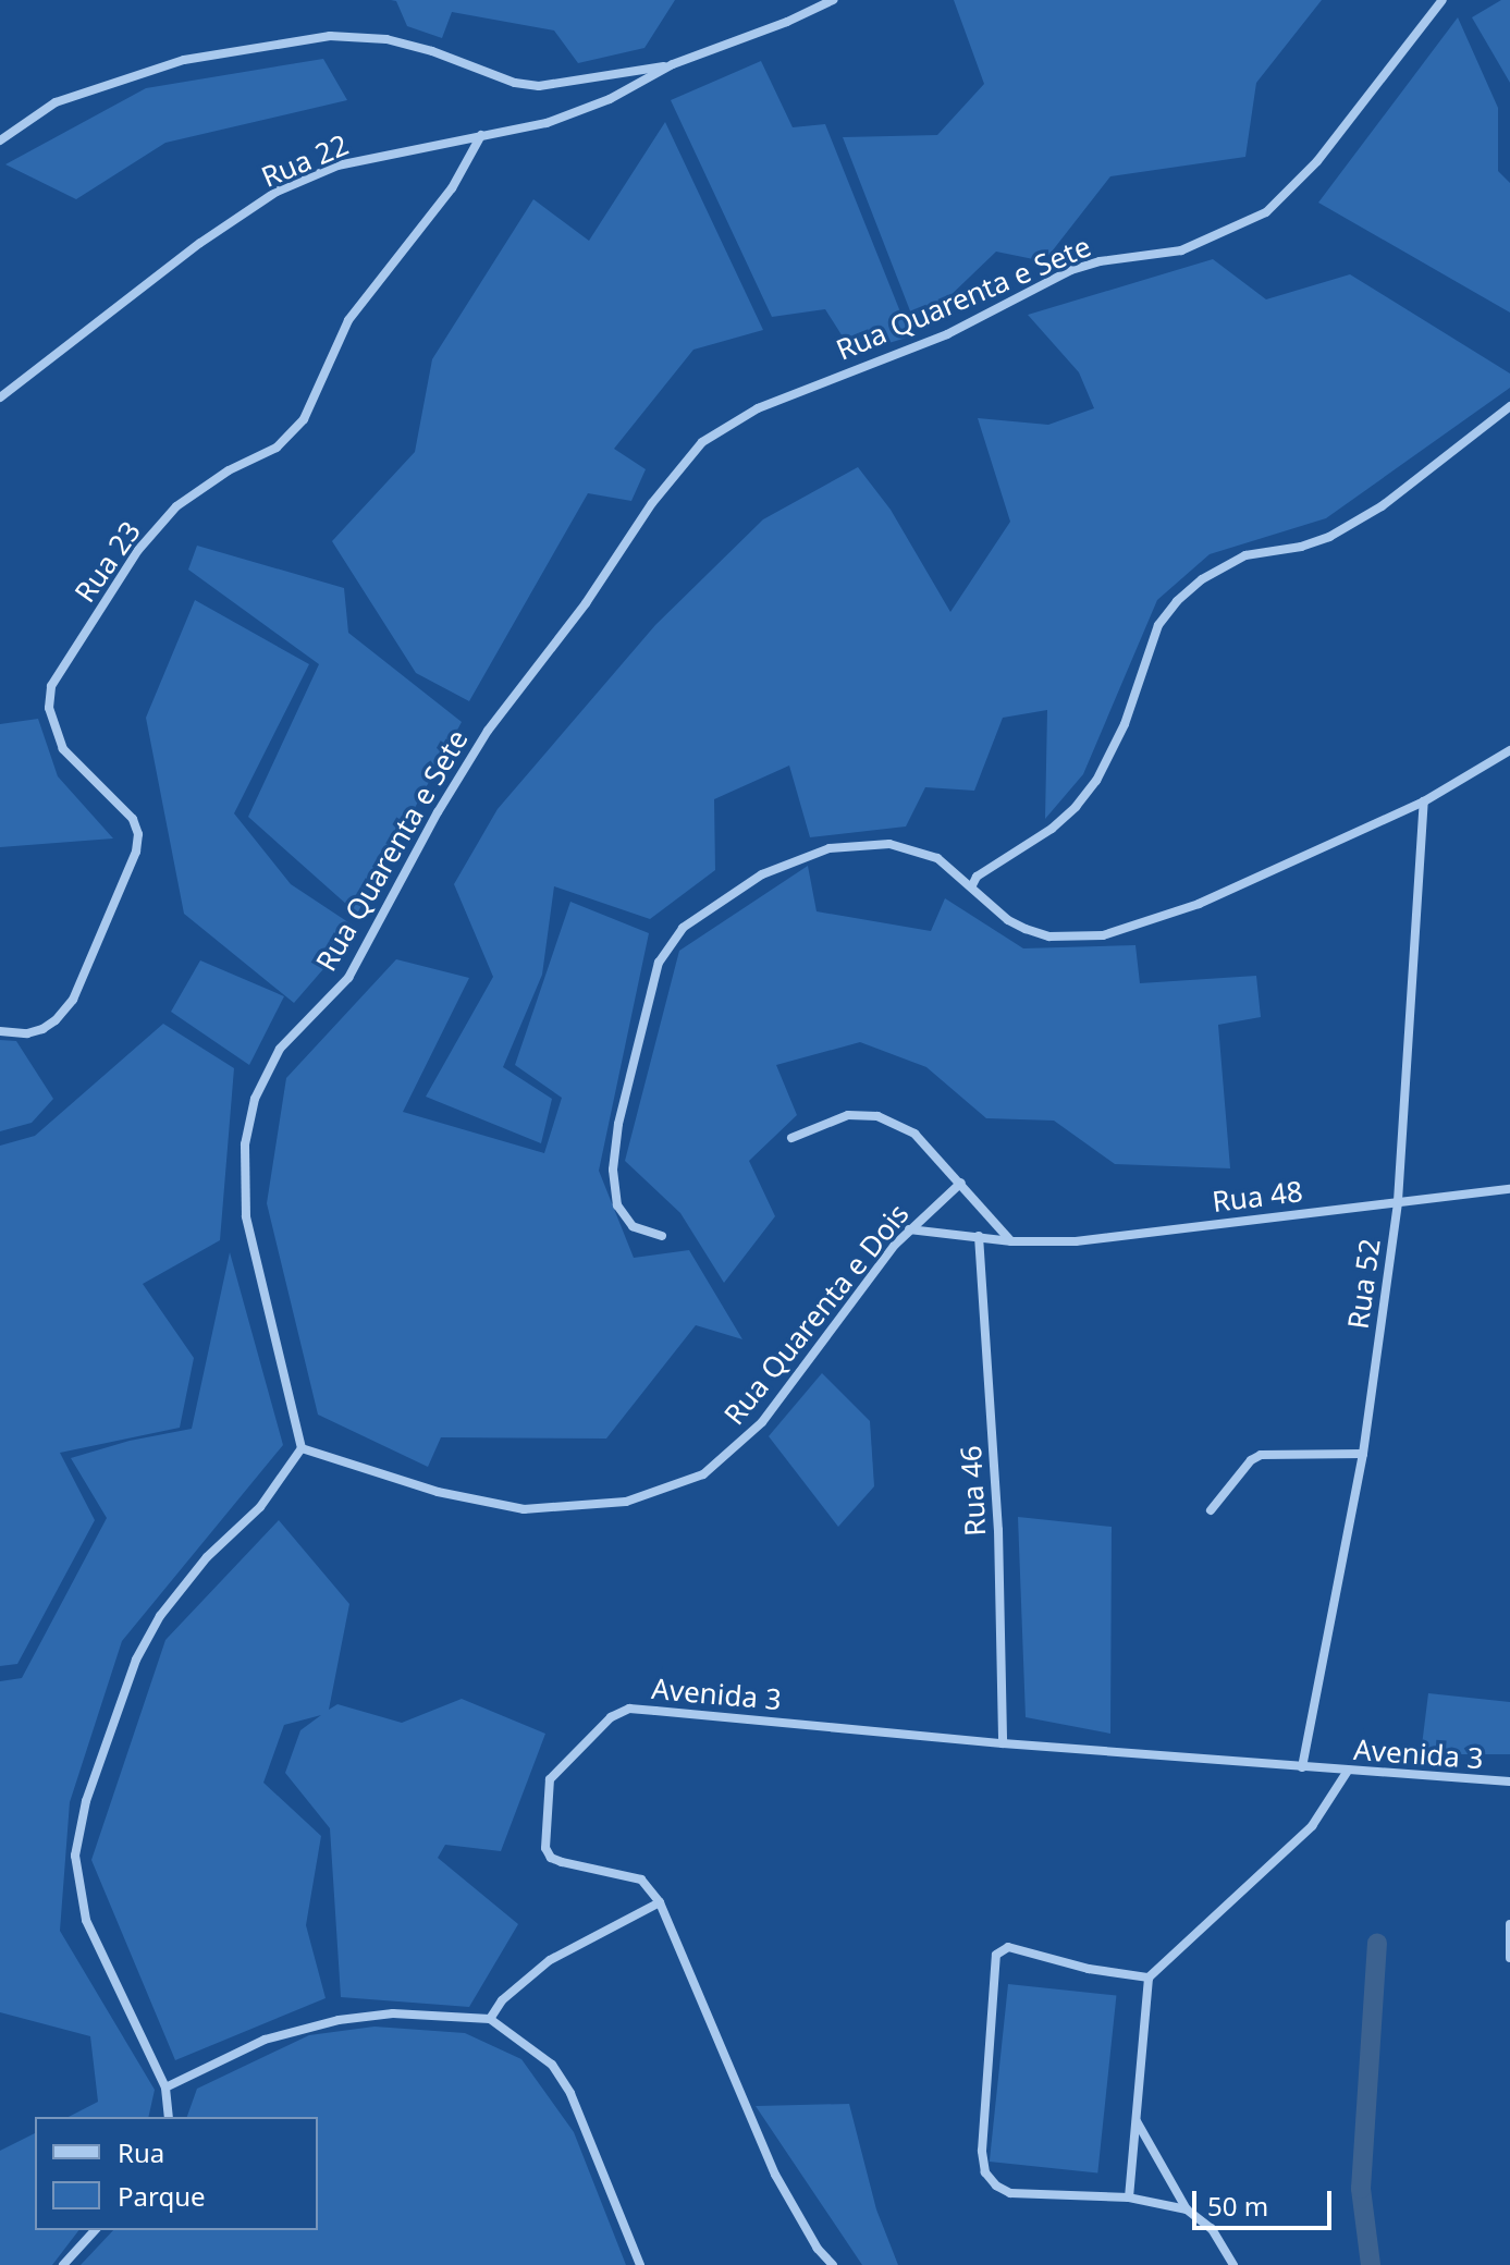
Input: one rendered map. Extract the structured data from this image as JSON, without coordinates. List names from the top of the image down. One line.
{"streets":{"street":["Rua 22","Rua Quarenta e Sete","Rua 23","Rua 48","Rua 52","Rua Quarenta e Dois","Rua 46","Avenida 3"]},"crossings":[["Rua 22","Rua 23"],["Rua Quarenta e Sete","Rua Quarenta e Dois"],["Rua 48","Rua 52"],["Rua 48","Rua Quarenta e Dois"],["Rua 48","Rua 46"],["Rua 52","Avenida 3"],["Rua 46","Avenida 3"]],"legend":["Rua","Parque"],"scale_bar":"50 m"}
